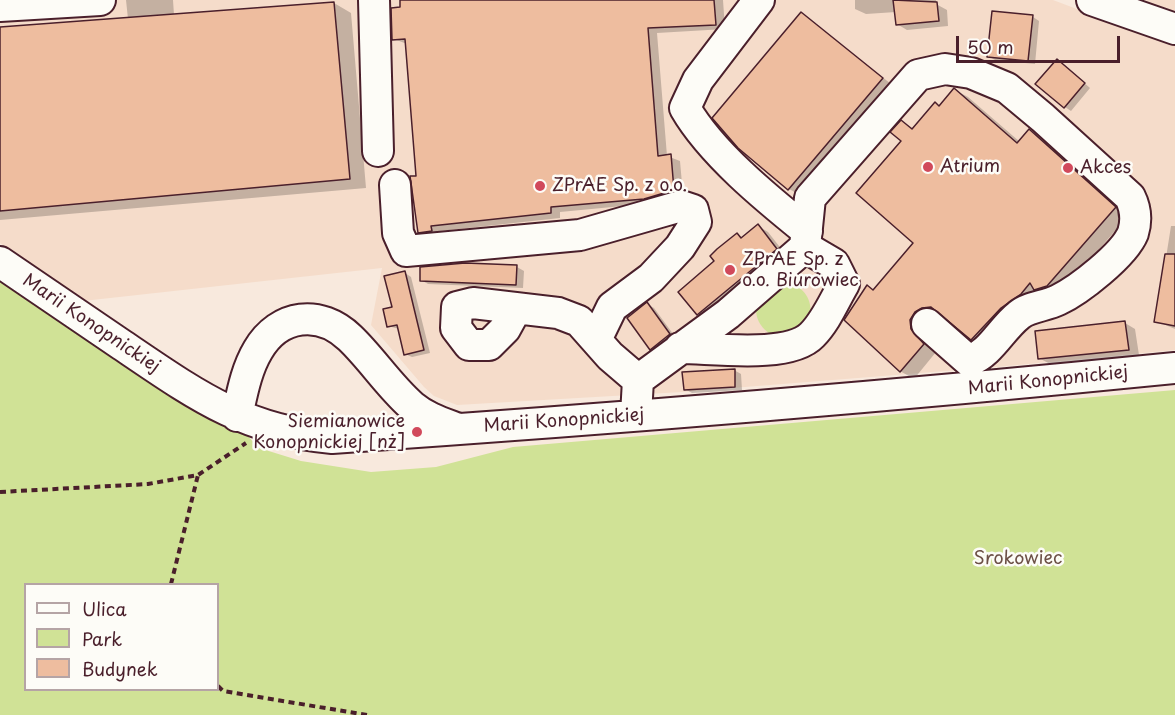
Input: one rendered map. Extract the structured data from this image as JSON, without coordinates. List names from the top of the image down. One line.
{"streets":{"street":["Marii Konopnickiej"]},"parks":["Srokowiec"],"places":["Atrium","Akces","ZPrAE Sp. z o.o.","ZPrAE Sp. z o.o. Biurowiec","Siemianowice Konopnickiej [nż]"],"legend":["Ulica","Park","Budynek"],"scale_bar":"50 m"}
